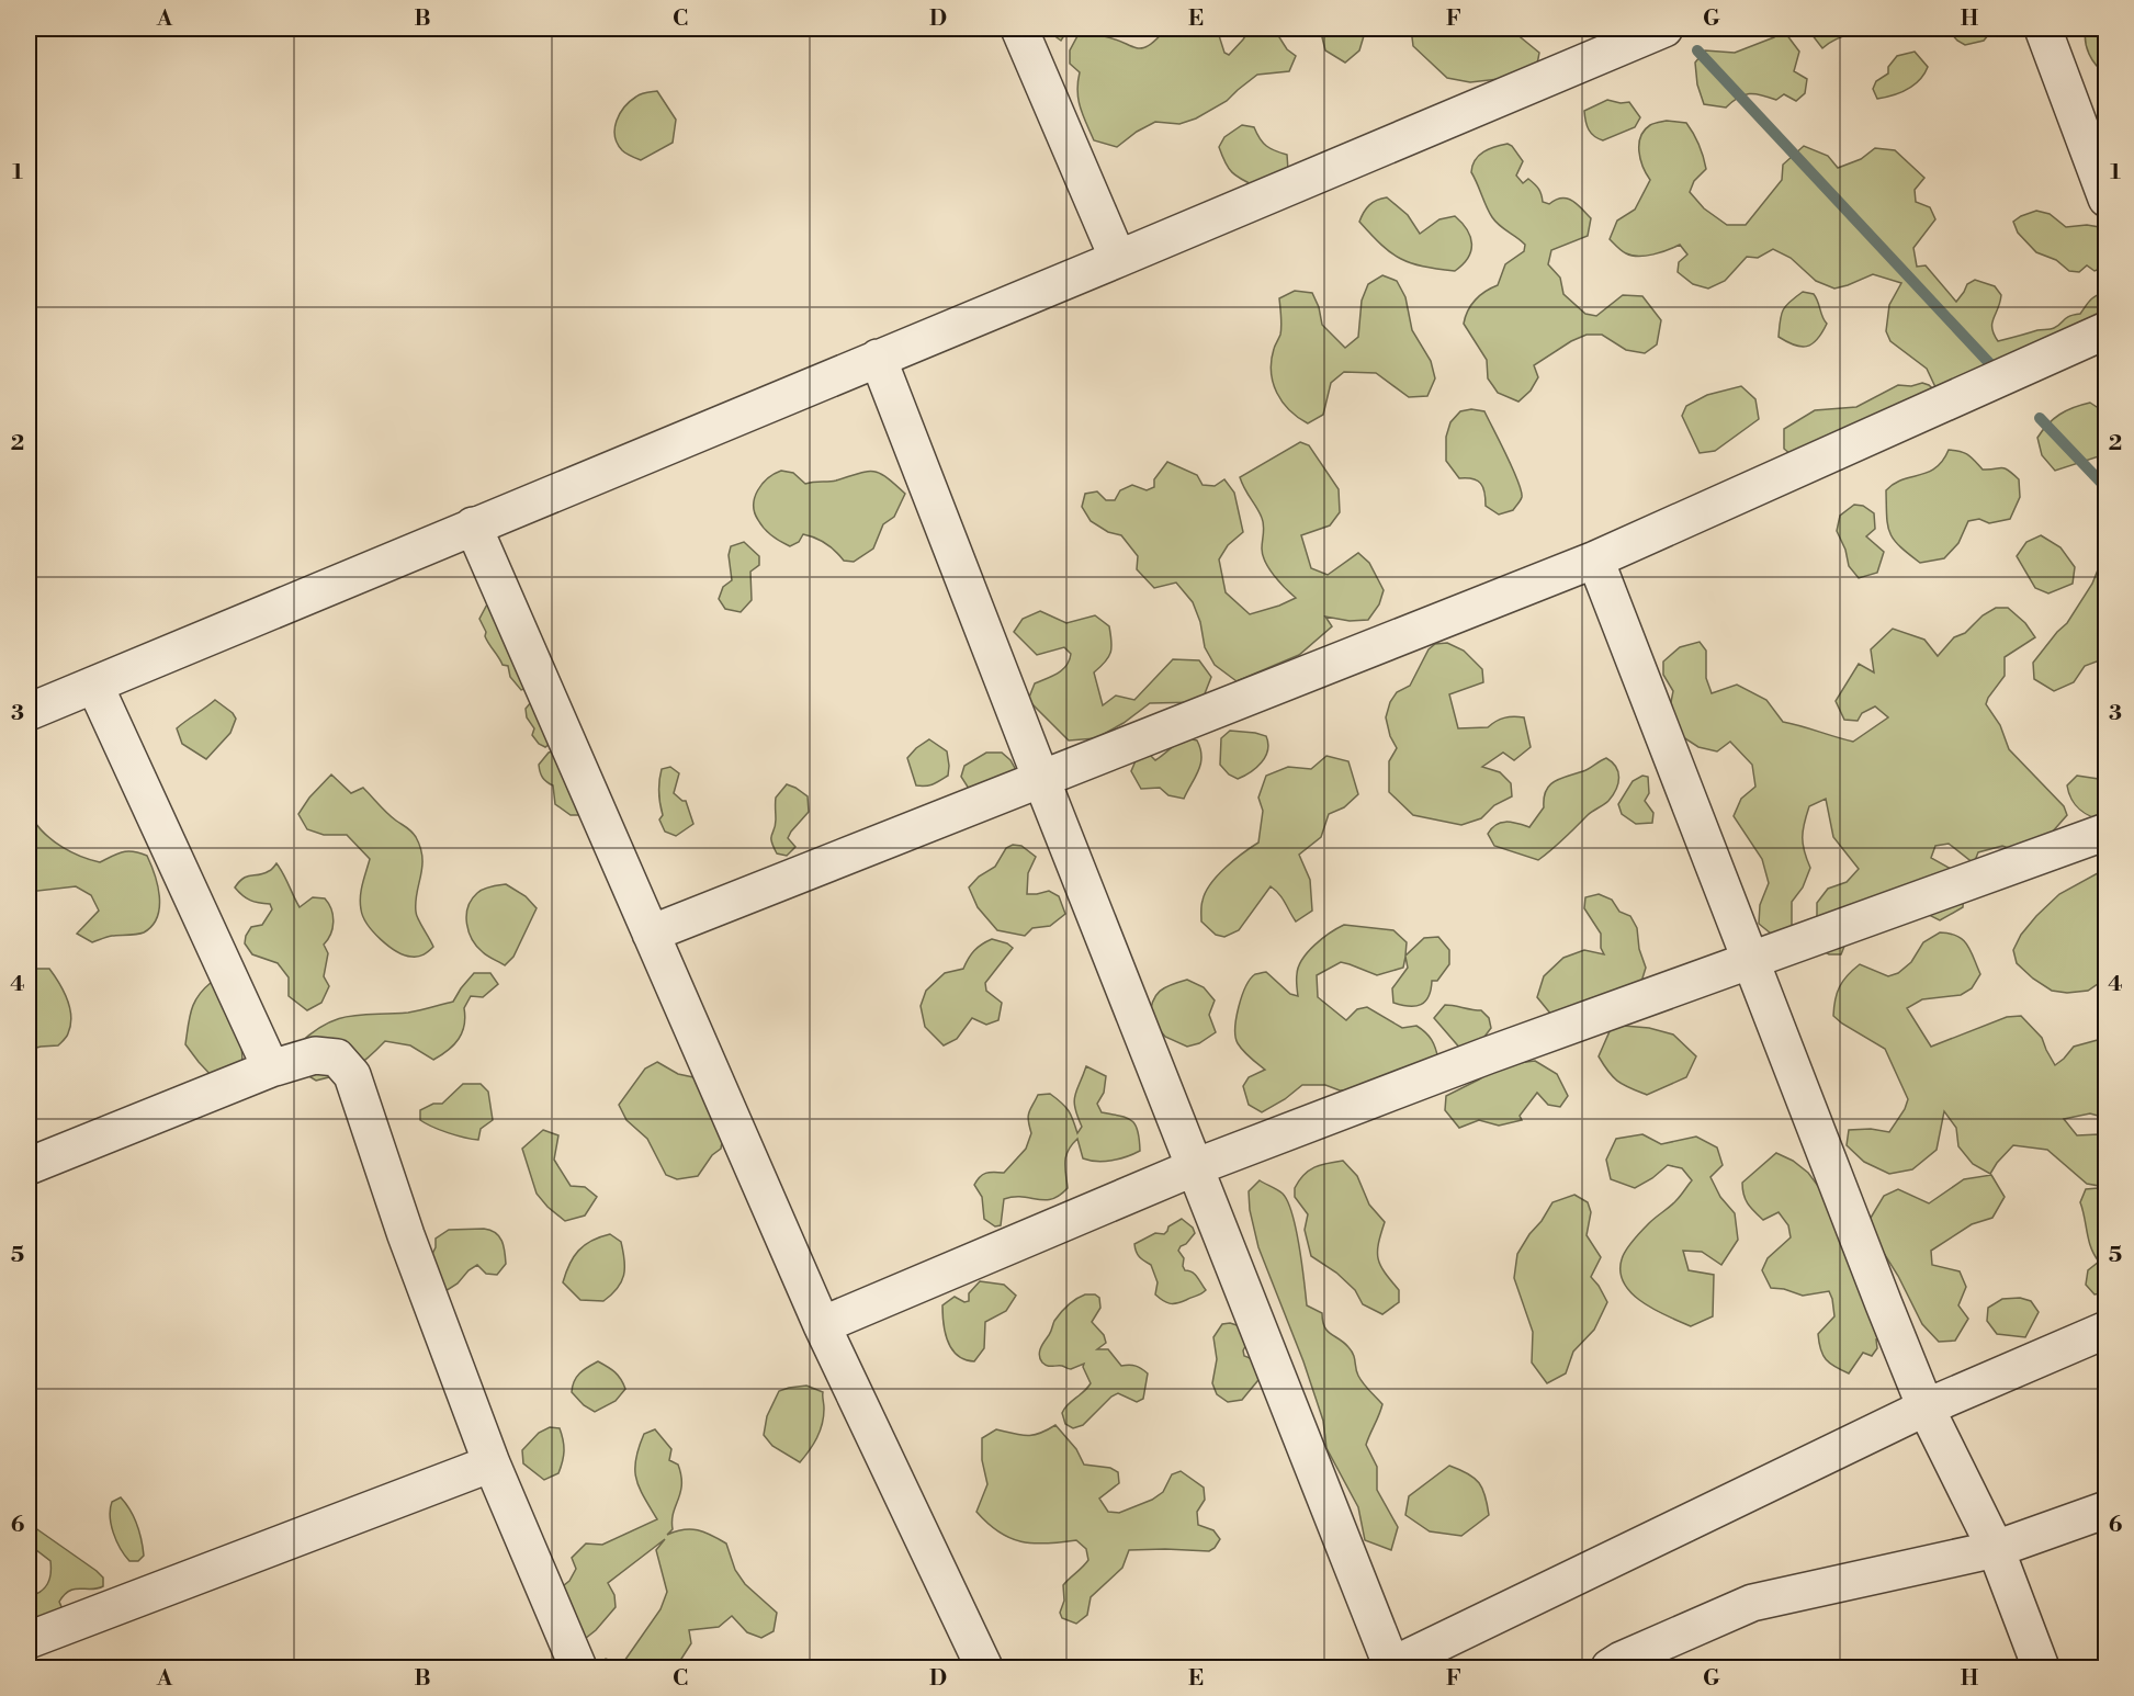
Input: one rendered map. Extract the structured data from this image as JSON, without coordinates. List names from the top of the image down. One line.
{"grid":{"columns":["A","B","C","D","E","F","G","H"],"rows":["1","2","3","4","5","6"]}}
